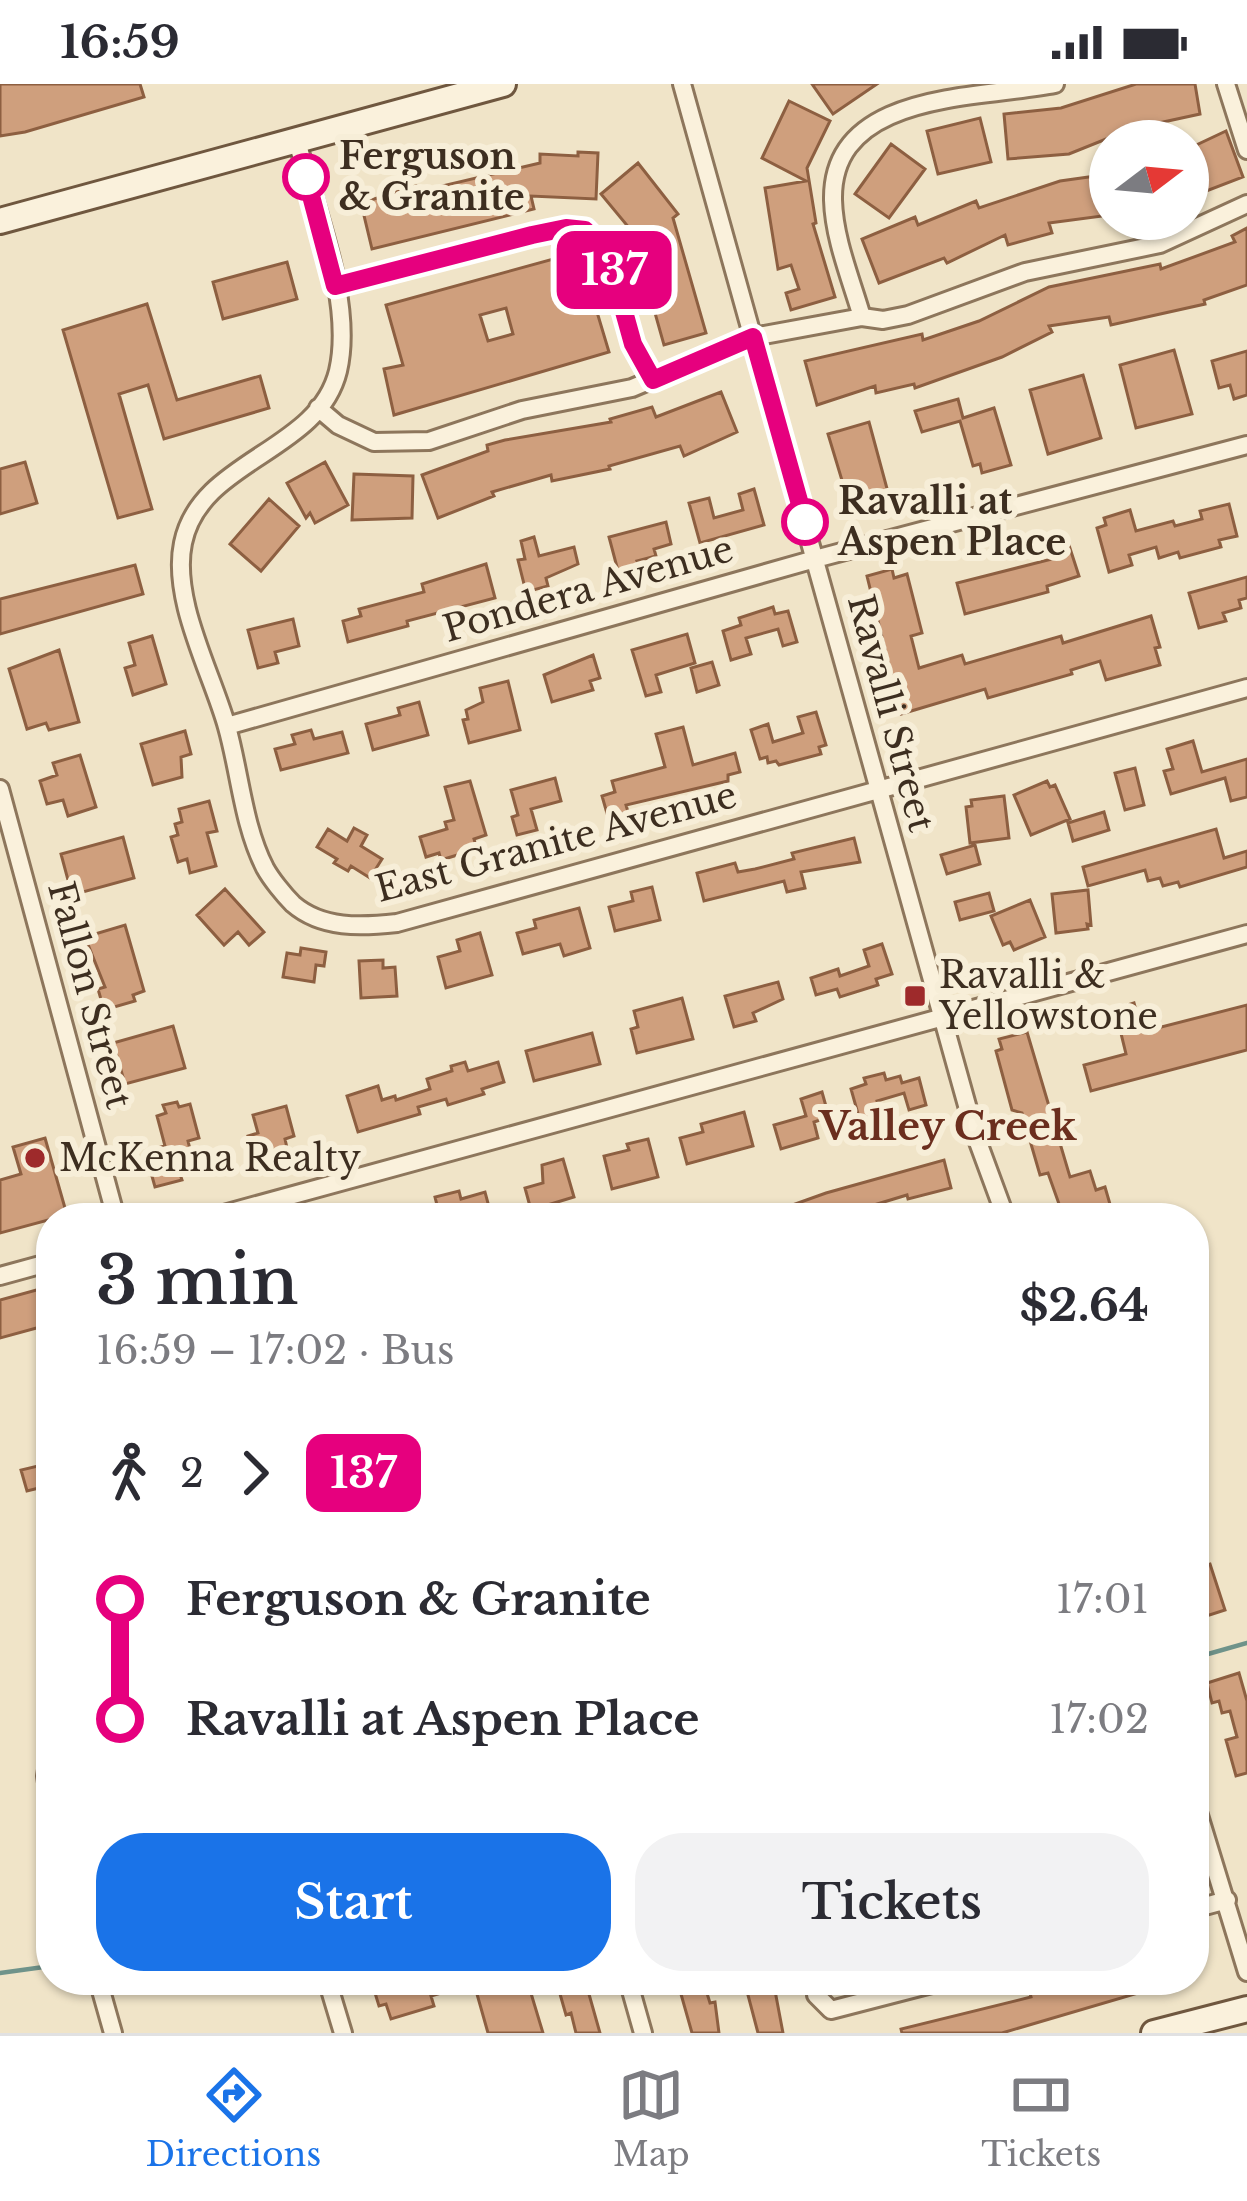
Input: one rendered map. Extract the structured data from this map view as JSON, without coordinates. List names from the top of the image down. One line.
{"streets":{"street":["Pondera Avenue","Ravalli Street","East Granite Avenue","Fallon Street"]},"crossings":[["Pondera Avenue","Ravalli Street"],["Pondera Avenue","East Granite Avenue"],["Ravalli Street","East Granite Avenue"]],"districts":["Valley Creek"],"places":{"other":["Ferguson & Granite","Ravalli at Aspen Place","McKenna Realty"],"transit":["Ravalli & Yellowstone"]},"lines":["bus line 137"],"north":"right","page":{"status":"16:59","on_map":"137","heading":["3 min","16:59 – 17:02 · Bus","$2.64"],"legs":["2","137"],"list":[{"name":"Ferguson & Granite","value":"17:01"},{"name":"Ravalli at Aspen Place","value":"17:02"}],"buttons":["Start","Tickets"],"tabs":["Directions","Map","Tickets"]}}
